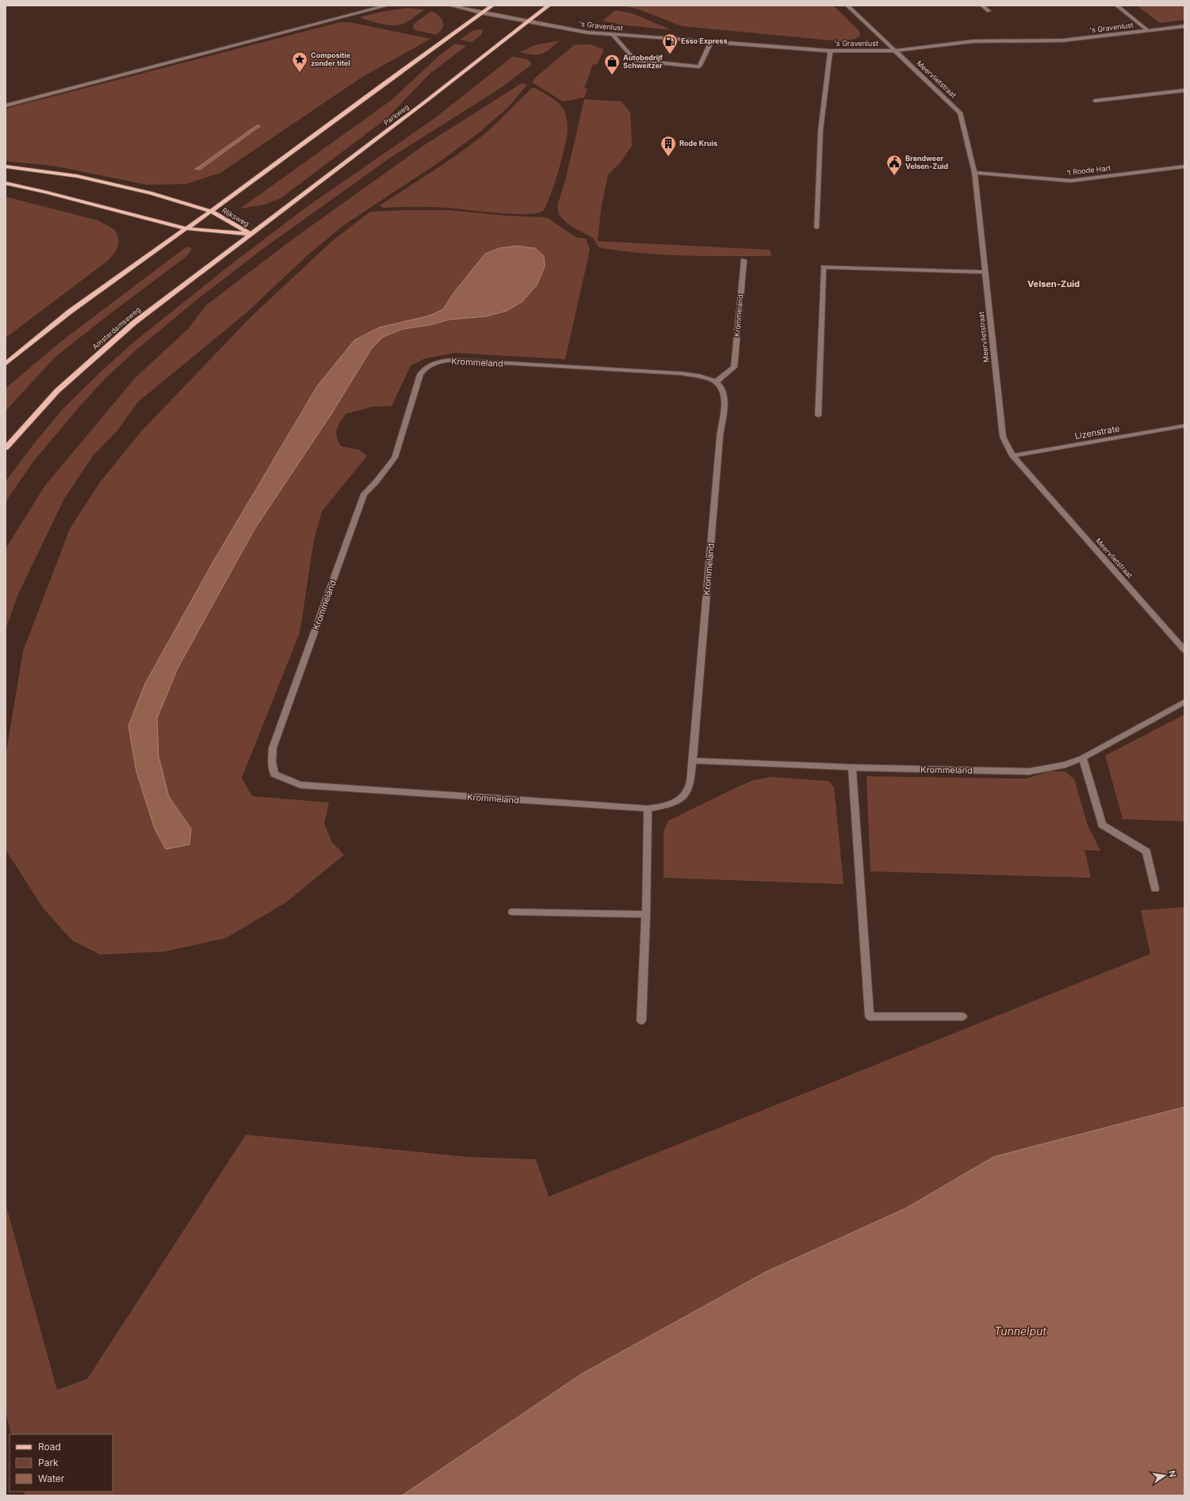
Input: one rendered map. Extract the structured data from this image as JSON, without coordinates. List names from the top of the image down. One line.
{"streets":{"main road":["Parkweg","Rijksweg","Amsterdamseweg"],"street":["'s Gravenlust","Meervlietstraat","'t Roode Hart","Krommeland","Lizenstrate"]},"crossings":[["'s Gravenlust","Meervlietstraat"],["'s Gravenlust","Parkweg"],["Meervlietstraat","'t Roode Hart"],["Meervlietstraat","Lizenstrate"],["Parkweg","Rijksweg"],["Parkweg","Amsterdamseweg"],["Rijksweg","Amsterdamseweg"]],"districts":["Velsen-Zuid"],"water":["Tunnelput"],"places":{"fuel station":["Esso Express"],"place":["Compositie zonder titel"],"shop":["Autobedrijf Schweitzer"],"building":["Rode Kruis"],"public building":["Brandweer Velsen-Zuid"]},"legend":["Road","Park","Water"],"north":"right"}
